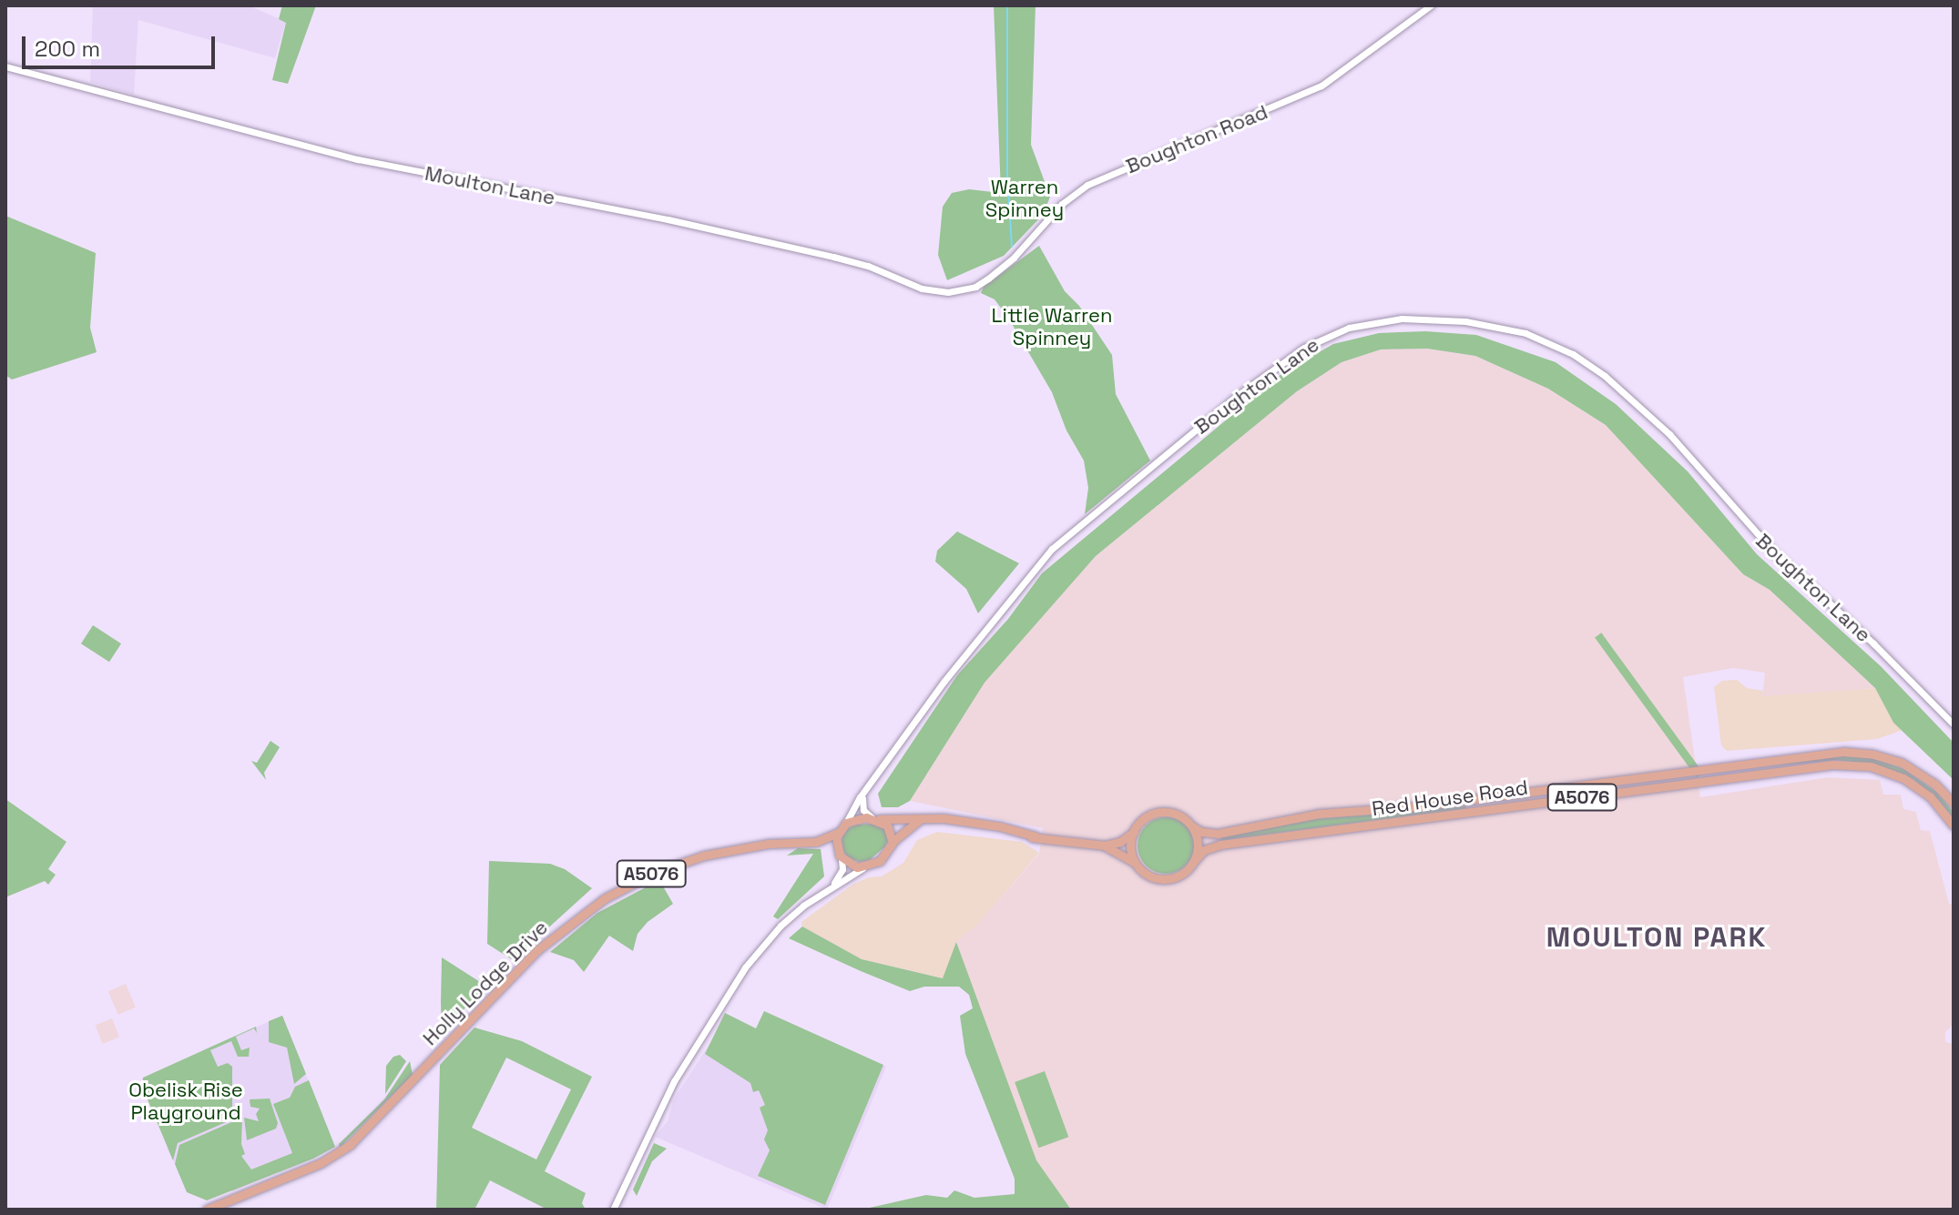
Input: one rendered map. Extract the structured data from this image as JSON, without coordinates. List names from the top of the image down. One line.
{"streets":{"main road":["A5076","Red House Road","Holly Lodge Drive"],"street":["Boughton Road","Moulton Lane","Boughton Lane"]},"crossings":[["Boughton Road","Moulton Lane"],["Boughton Lane","Holly Lodge Drive"]],"districts":["MOULTON PARK"],"parks":["Warren Spinney","Little Warren Spinney","Obelisk Rise Playground"],"scale_bar":"200 m"}
